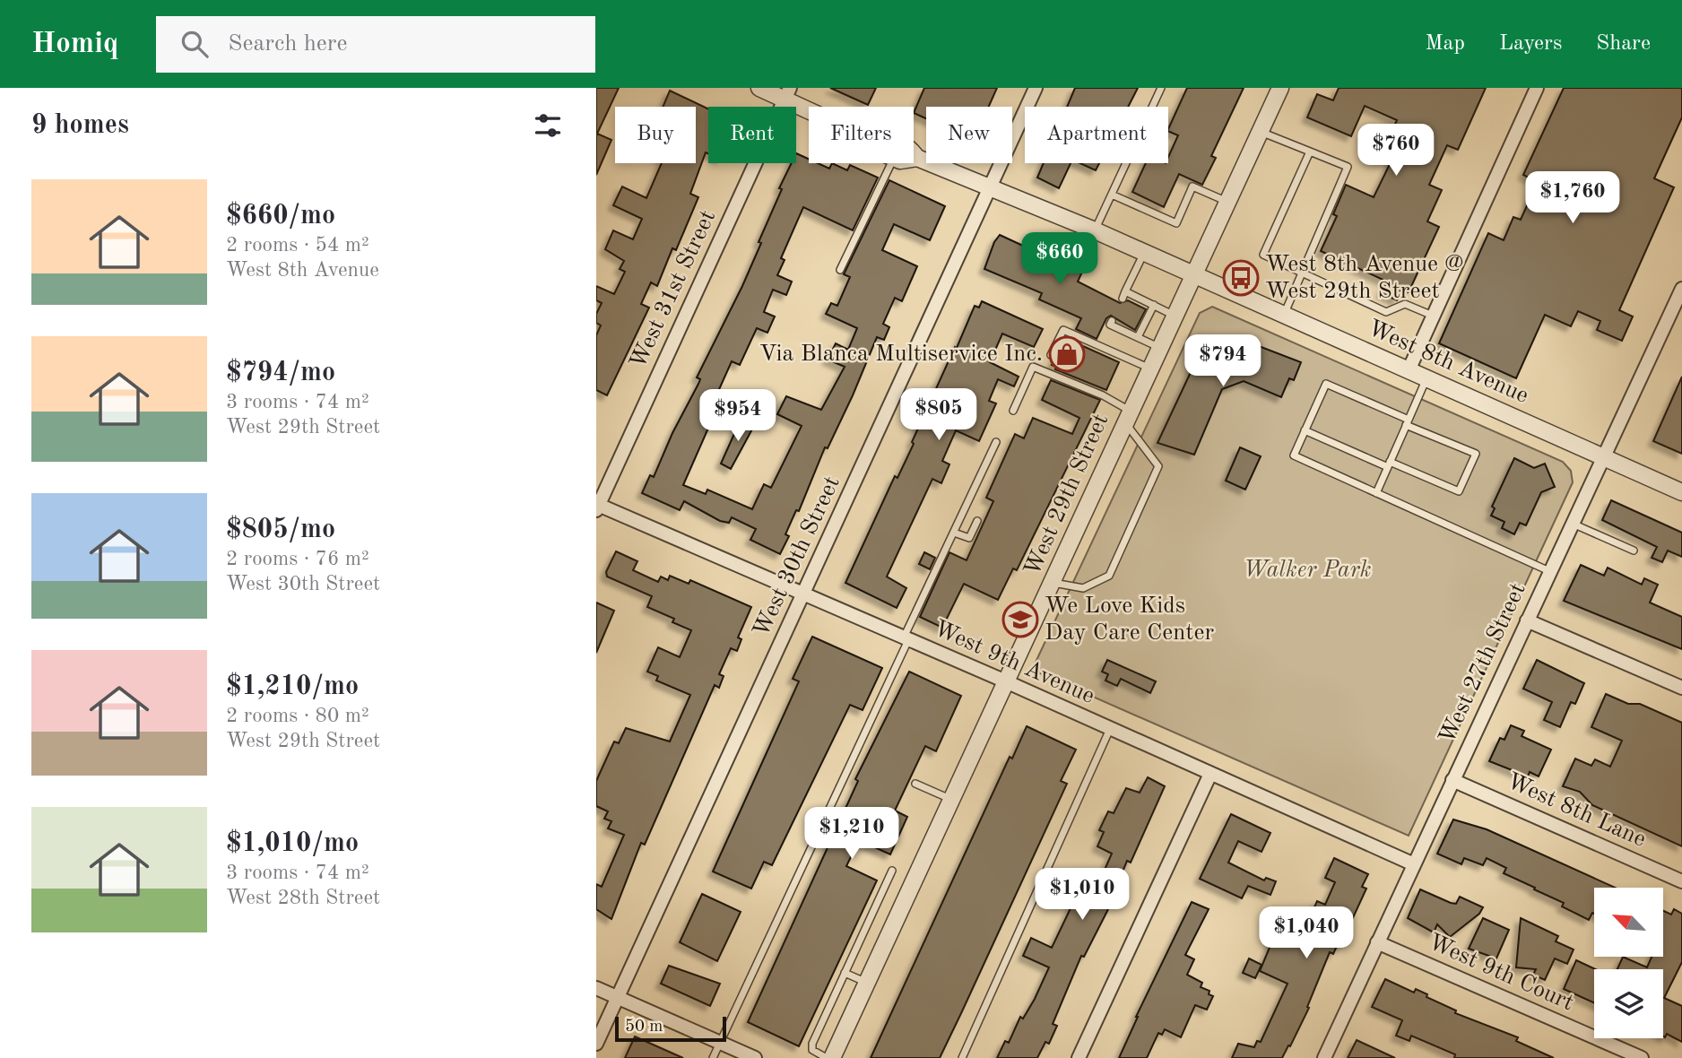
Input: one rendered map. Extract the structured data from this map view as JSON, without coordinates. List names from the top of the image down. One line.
{"streets":{"street":["West 31st Street","West 8th Avenue","West 29th Street","West 30th Street","West 9th Avenue","West 27th Street","West 8th Lane","West 9th Court"]},"crossings":[["West 31st Street","West 8th Avenue"],["West 31st Street","West 9th Avenue"],["West 8th Avenue","West 29th Street"],["West 8th Avenue","West 30th Street"],["West 8th Avenue","West 27th Street"],["West 29th Street","West 9th Avenue"],["West 30th Street","West 9th Avenue"],["West 9th Avenue","West 27th Street"],["West 27th Street","West 8th Lane"],["West 27th Street","West 9th Court"]],"parks":["Walker Park"],"places":{"bus stop":["West 8th Avenue @ West 29th Street"],"shop":["Via Blanca Multiservice Inc."],"school or university":["We Love Kids Day Care Center"]},"scale_bar":"50 m","north":"top left","page":{"header":"Homiq","search":"Search here","nav":["Map","Layers","Share"],"heading":"9 homes","chip":["Buy","Rent","Filters","New","Apartment"],"price":["$760","$1,760","$660","$794","$805","$954","$1,210","$1,010","$1,040"],"list":[{"name":"$660/mo","note":"2 rooms · 54 m² · West 8th Avenue"},{"name":"$794/mo","note":"3 rooms · 74 m² · West 29th Street"},{"name":"$805/mo","note":"2 rooms · 76 m² · West 30th Street"},{"name":"$1,210/mo","note":"2 rooms · 80 m² · West 29th Street"},{"name":"$1,010/mo","note":"3 rooms · 74 m² · West 28th Street"}],"scale":"50 m"}}
